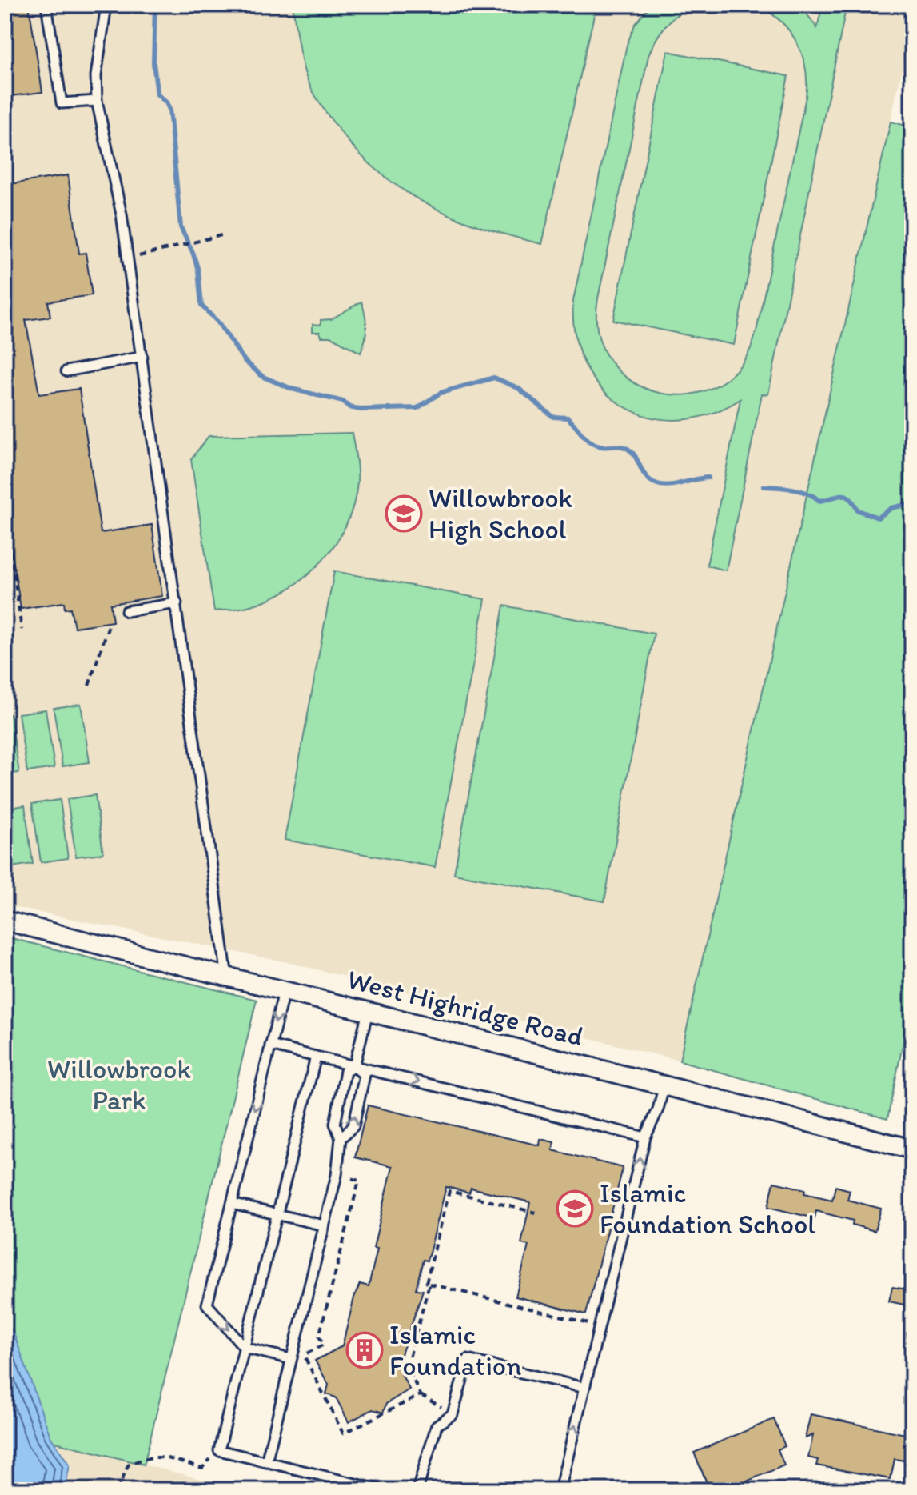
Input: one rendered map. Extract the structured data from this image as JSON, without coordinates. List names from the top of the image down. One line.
{"streets":{"street":["West Highridge Road"]},"parks":["Willowbrook Park"],"places":{"school or university":["Willowbrook High School","Islamic Foundation School"],"building":["Islamic Foundation"]}}
